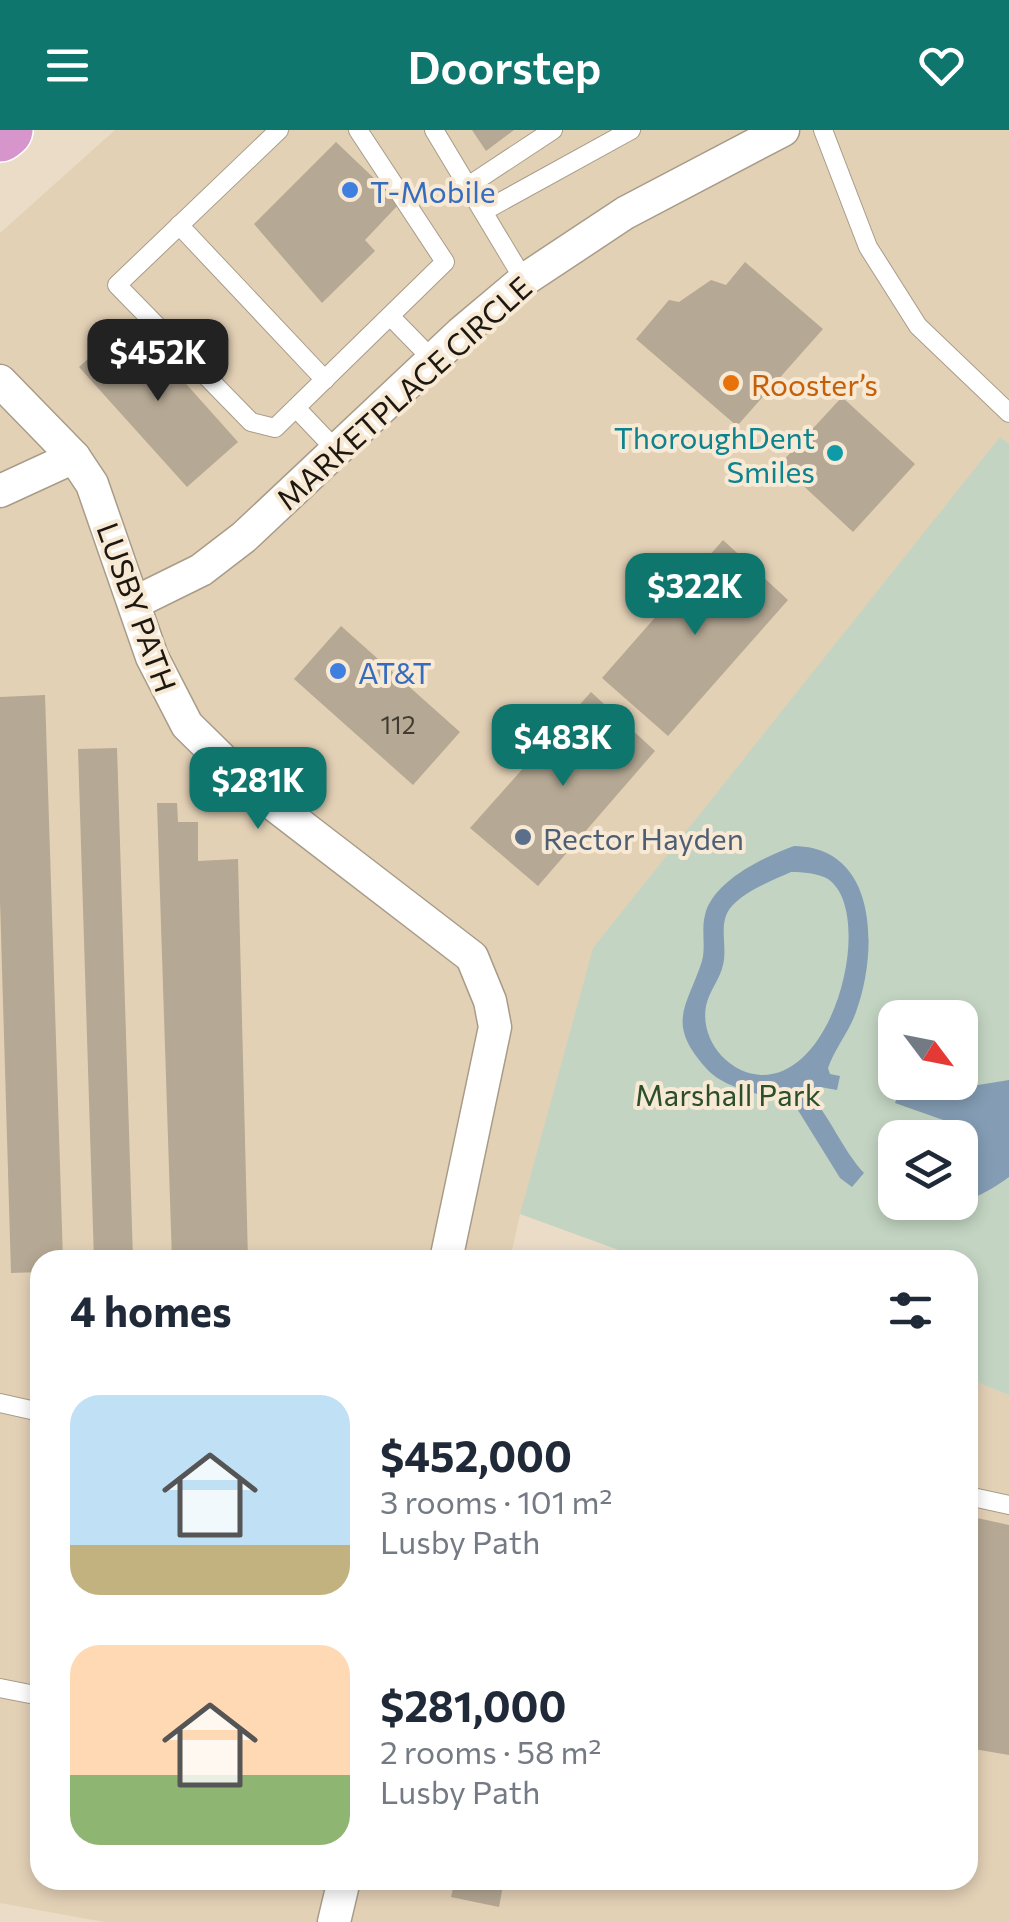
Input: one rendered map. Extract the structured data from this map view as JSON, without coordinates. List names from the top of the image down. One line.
{"streets":{"street":["MARKETPLACE CIRCLE","LUSBY PATH"]},"crossings":[["MARKETPLACE CIRCLE","LUSBY PATH"]],"parks":["Marshall Park"],"places":["T-Mobile","Rooster’s","ThoroughDent Smiles","AT&T","Rector Hayden"],"house_numbers":["112"],"north":"bottom right","page":{"header":"Doorstep","price":["$452K","$322K","$483K","$281K"],"heading":"4 homes","list":[{"name":"$452,000","note":"3 rooms · 101 m² · Lusby Path"},{"name":"$281,000","note":"2 rooms · 58 m² · Lusby Path"}]}}
